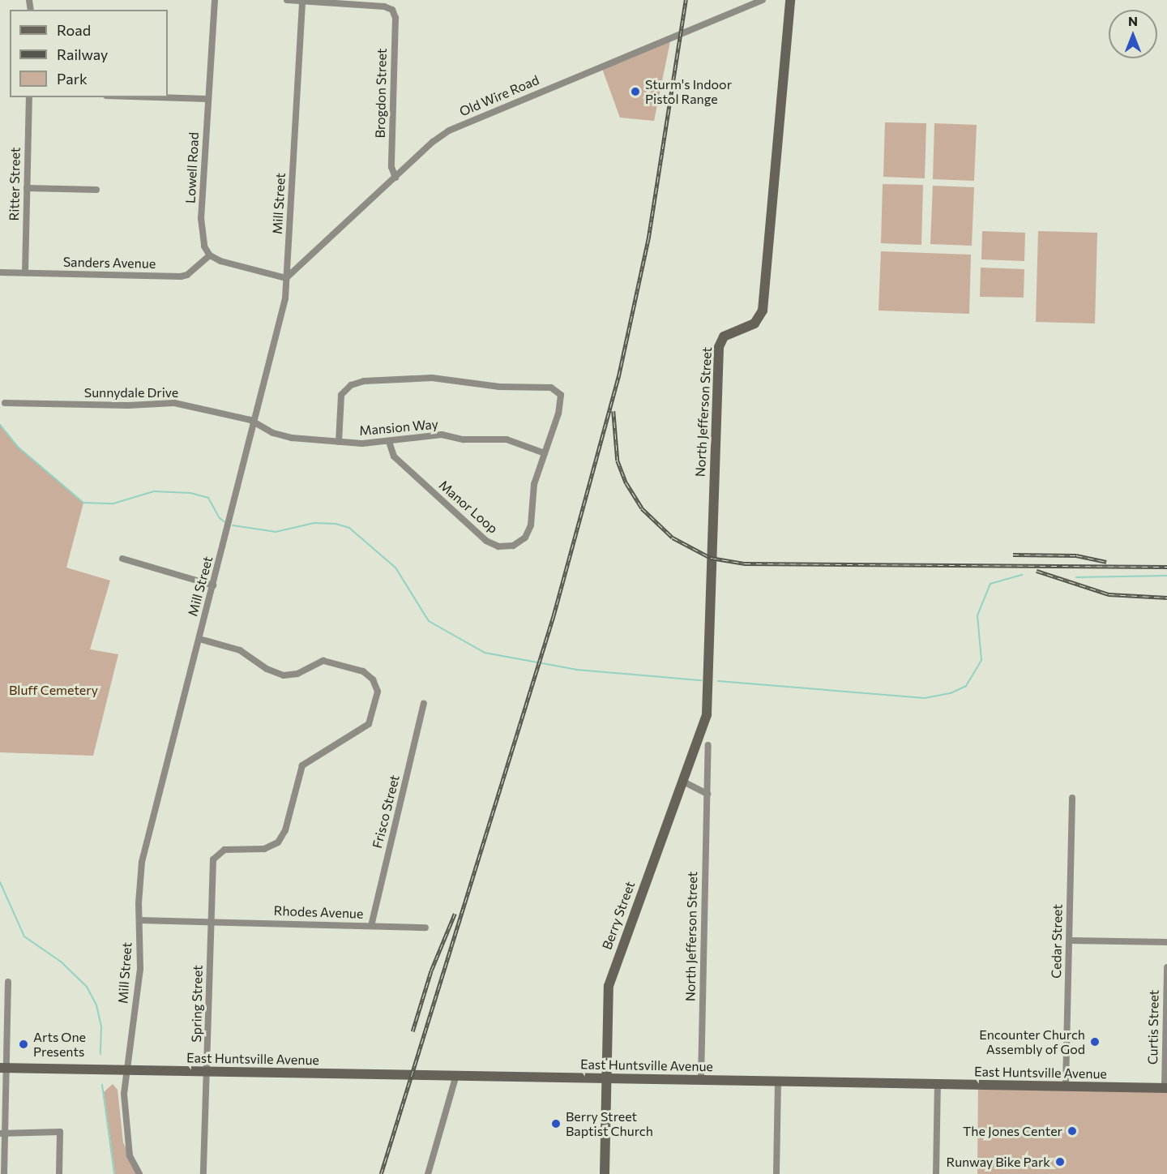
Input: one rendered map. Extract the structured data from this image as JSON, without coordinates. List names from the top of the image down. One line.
{"streets":{"street":["Brogdon Street","Old Wire Road","Lowell Road","Ritter Street","Mill Street","Sanders Avenue","Sunnydale Drive","North Jefferson Street","Mansion Way","Manor Loop","Frisco Street","Rhodes Avenue","Berry Street","Cedar Street","Spring Street","Curtis Street","East Huntsville Avenue"]},"crossings":[["Brogdon Street","Old Wire Road"],["Brogdon Street","Mill Street"],["Old Wire Road","Mill Street"],["Lowell Road","Sanders Avenue"],["Ritter Street","Sanders Avenue"],["Mill Street","Sunnydale Drive"],["Mill Street","Mansion Way"],["Mill Street","Rhodes Avenue"],["Mill Street","East Huntsville Avenue"],["Sunnydale Drive","Mansion Way"],["North Jefferson Street","Berry Street"],["North Jefferson Street","East Huntsville Avenue"],["Mansion Way","Manor Loop"],["Frisco Street","Rhodes Avenue"],["Rhodes Avenue","Spring Street"],["Berry Street","East Huntsville Avenue"],["Cedar Street","East Huntsville Avenue"],["Spring Street","East Huntsville Avenue"],["Curtis Street","East Huntsville Avenue"]],"parks":["Bluff Cemetery"],"places":["Sturm's Indoor Pistol Range","Encounter Church Assembly of God","Arts One Presents","Berry Street Baptist Church","The Jones Center","Runway Bike Park"],"legend":["Road","Railway","Park"],"north":"top"}
